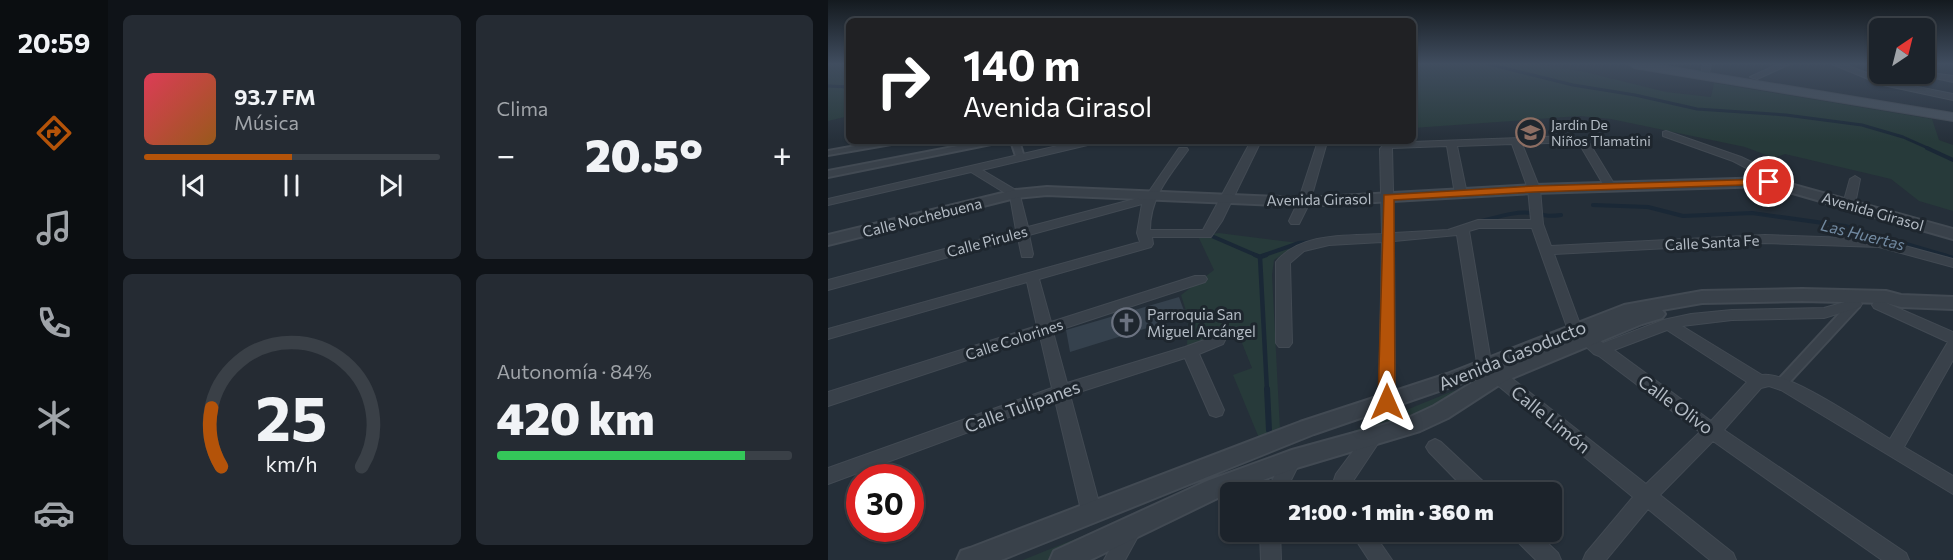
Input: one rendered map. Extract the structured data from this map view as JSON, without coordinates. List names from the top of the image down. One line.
{"streets":{"street":["Avenida Girasol","Calle Nochebuena","Calle Pirules","Calle Santa Fe","Calle Colorines","Avenida Gasoducto","Calle Olivo","Calle Tulipanes","Calle Limón"]},"crossings":[["Avenida Girasol","Calle Nochebuena"],["Avenida Girasol","Calle Pirules"],["Avenida Gasoducto","Calle Olivo"],["Avenida Gasoducto","Calle Limón"]],"water":["Las Huertas"],"places":{"school or university":["Jardin De Niños Tlamatini"],"church":["Parroquia San Miguel Arcángel"]},"north":"top right","page":{"tabs":"20:59","tile":["Clima",["Autonomía · 84%","420 km"]],"turn":["140 m","Avenida Girasol"],"song":["93.7 FM","Música"],"heat":["−","20.5°","+"],"limit":"30","trip":"21:00 · 1 min · 360 m","gauge":["25","km/h"]}}
